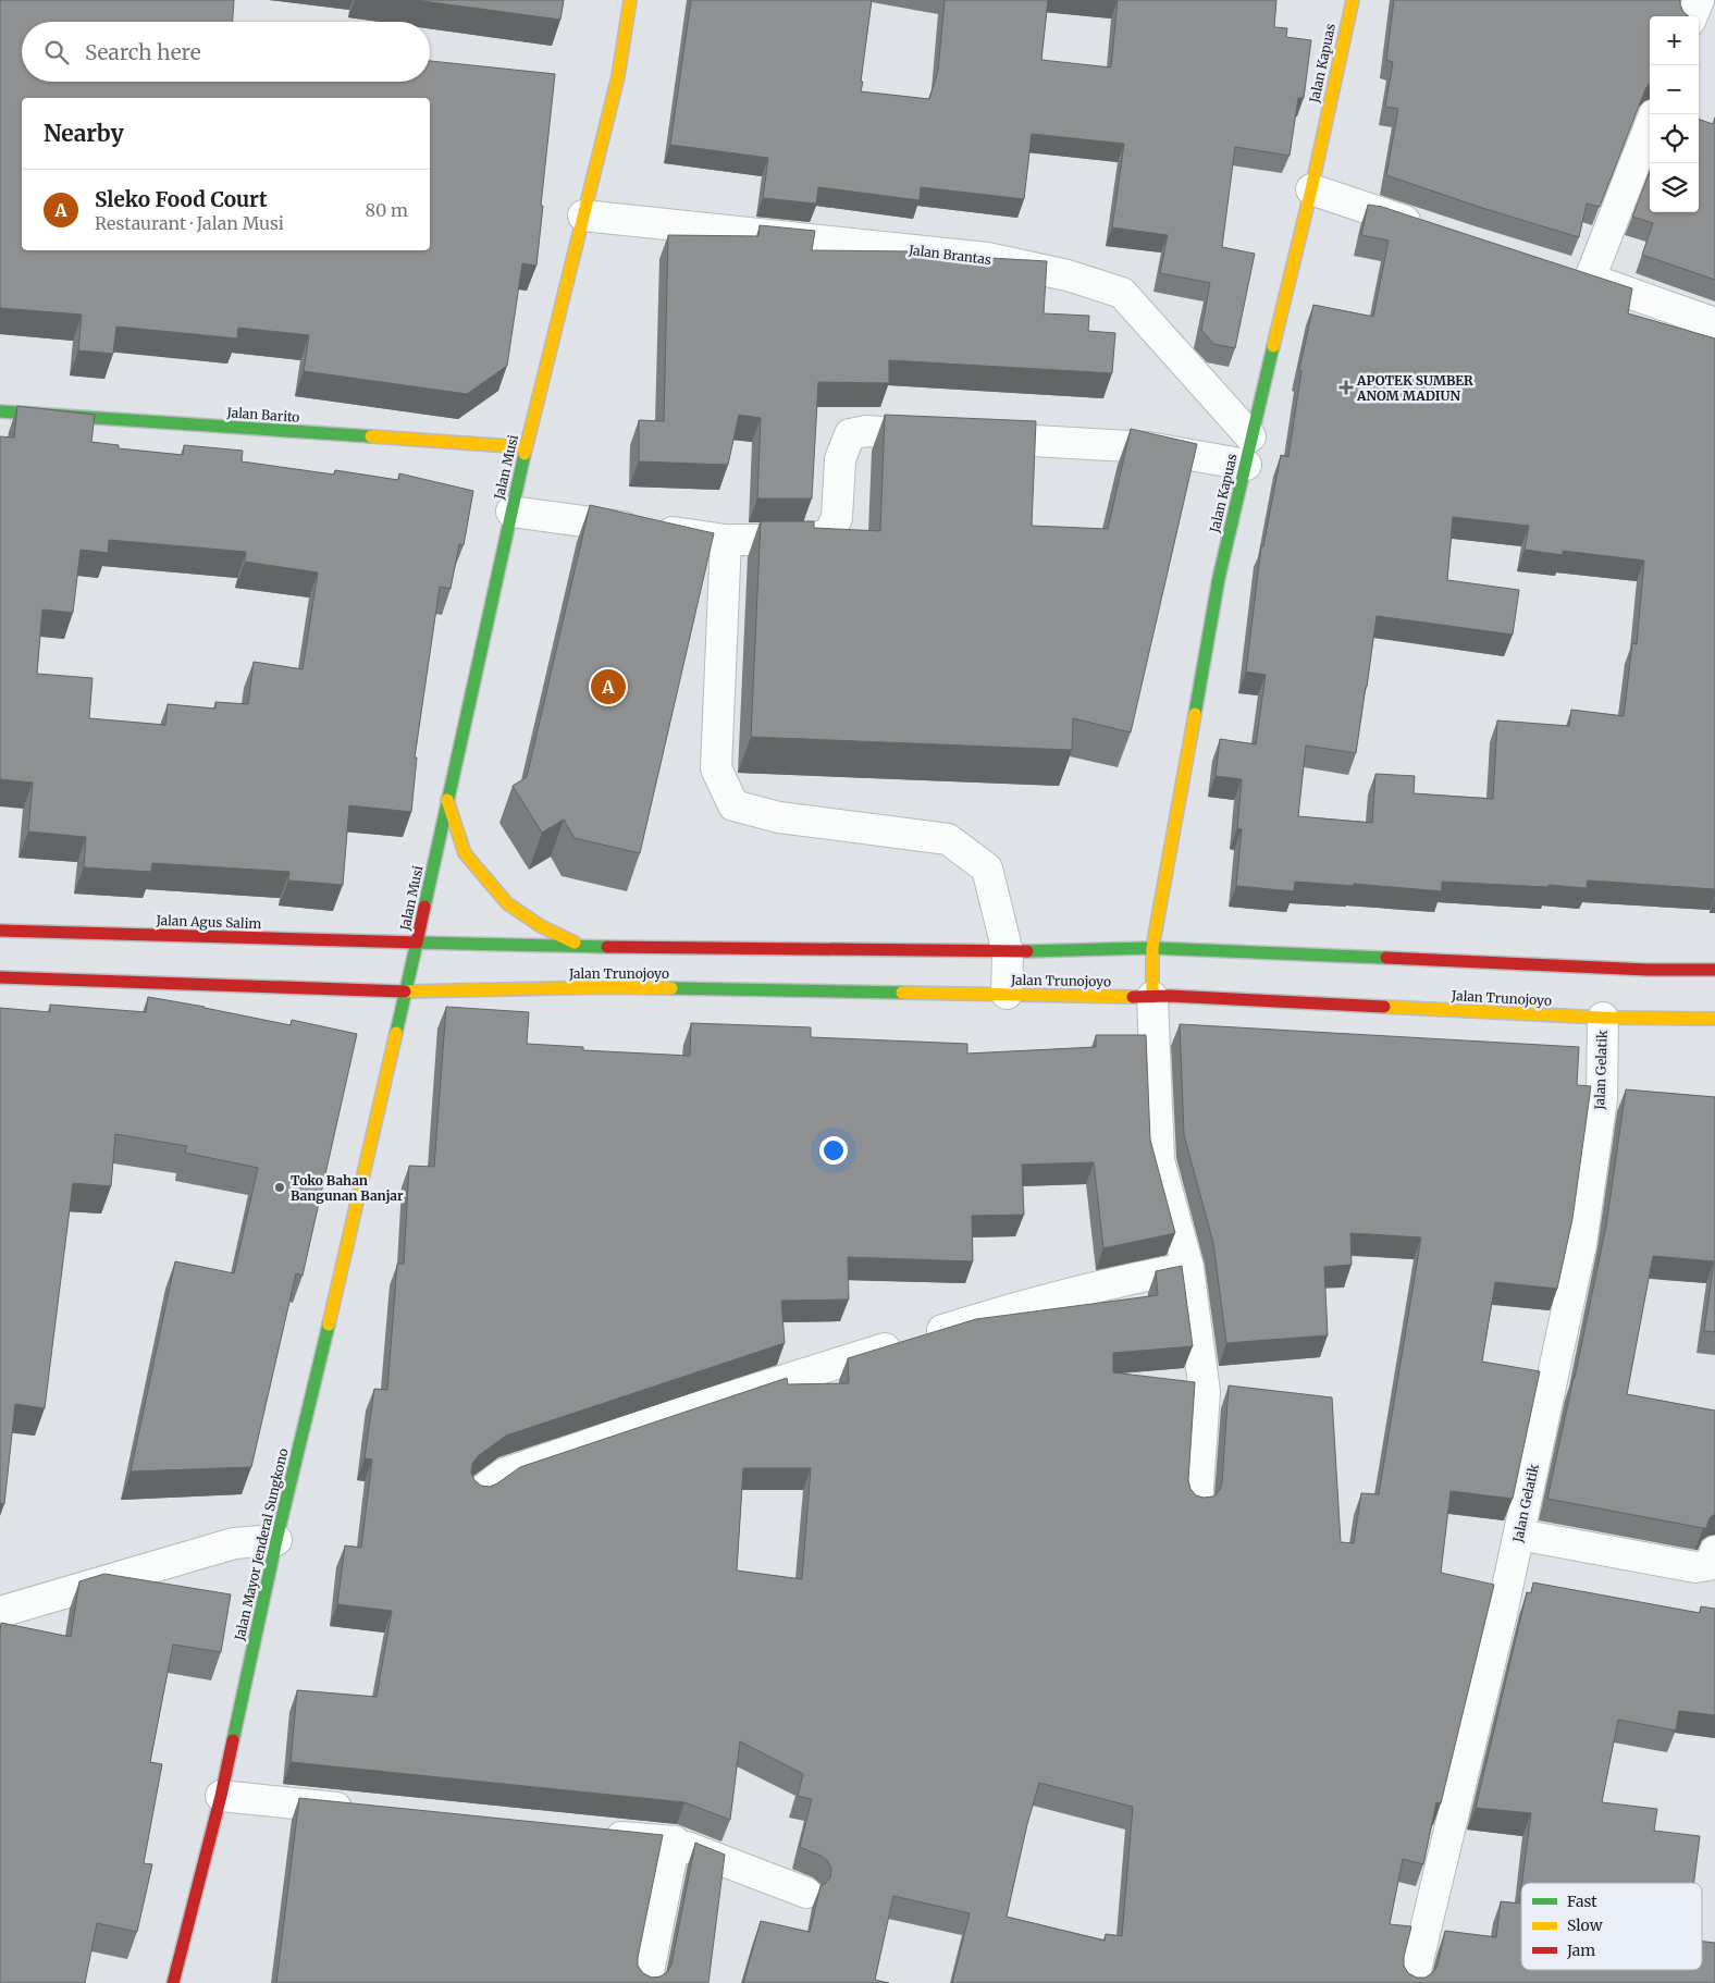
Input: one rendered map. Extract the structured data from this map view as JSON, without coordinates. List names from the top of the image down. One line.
{"streets":{"main road":["Jalan Kapuas","Jalan Barito","Jalan Musi","Jalan Agus Salim","Jalan Trunojoyo","Jalan Mayor Jenderal Sungkono"],"street":["Jalan Brantas","Jalan Gelatik"]},"crossings":[["Jalan Kapuas","Jalan Brantas"],["Jalan Kapuas","Jalan Trunojoyo"],["Jalan Brantas","Jalan Musi"],["Jalan Barito","Jalan Musi"],["Jalan Musi","Jalan Agus Salim"],["Jalan Musi","Jalan Trunojoyo"],["Jalan Musi","Jalan Mayor Jenderal Sungkono"],["Jalan Agus Salim","Jalan Trunojoyo"],["Jalan Trunojoyo","Jalan Gelatik"],["Jalan Trunojoyo","Jalan Mayor Jenderal Sungkono"]],"places":{"health":["APOTEK SUMBER ANOM MADIUN"],"other":["Toko Bahan Bangunan Banjar"]},"legend":["Fast","Slow","Jam"],"page":{"map_buttons":["+","−"],"search":"Search here","heading":"Nearby","list":[{"mark":"A","name":"Sleko Food Court","note":"Restaurant · Jalan Musi","value":"80 m"}],"pins":"A"}}
